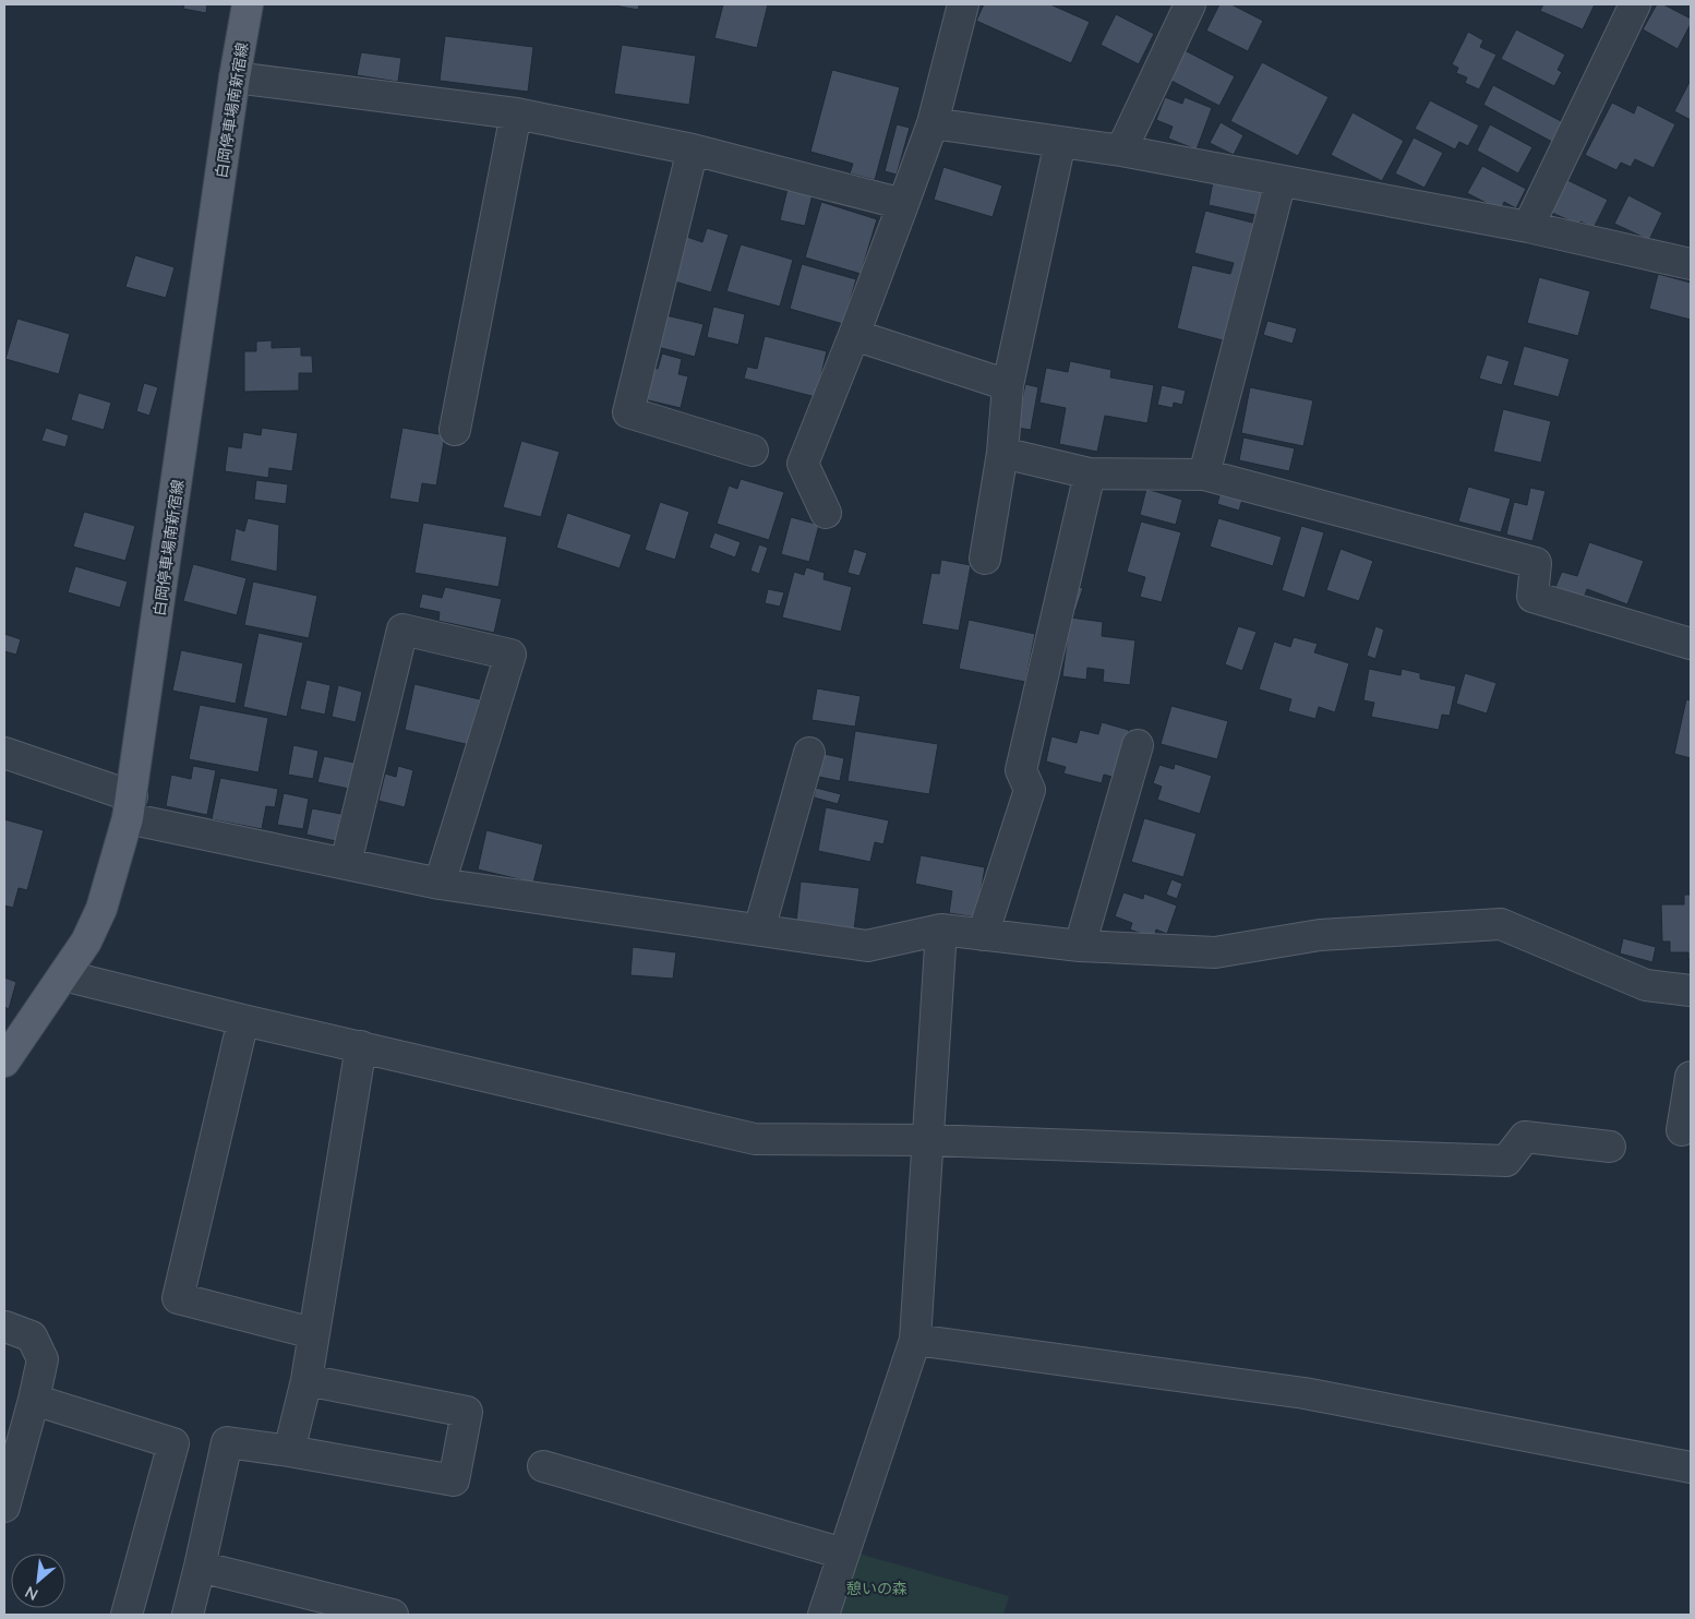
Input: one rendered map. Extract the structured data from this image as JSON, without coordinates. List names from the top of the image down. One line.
{"streets":{"main road":["白岡停車場南新宿線"]},"parks":["憩いの森"],"north":"bottom left"}
